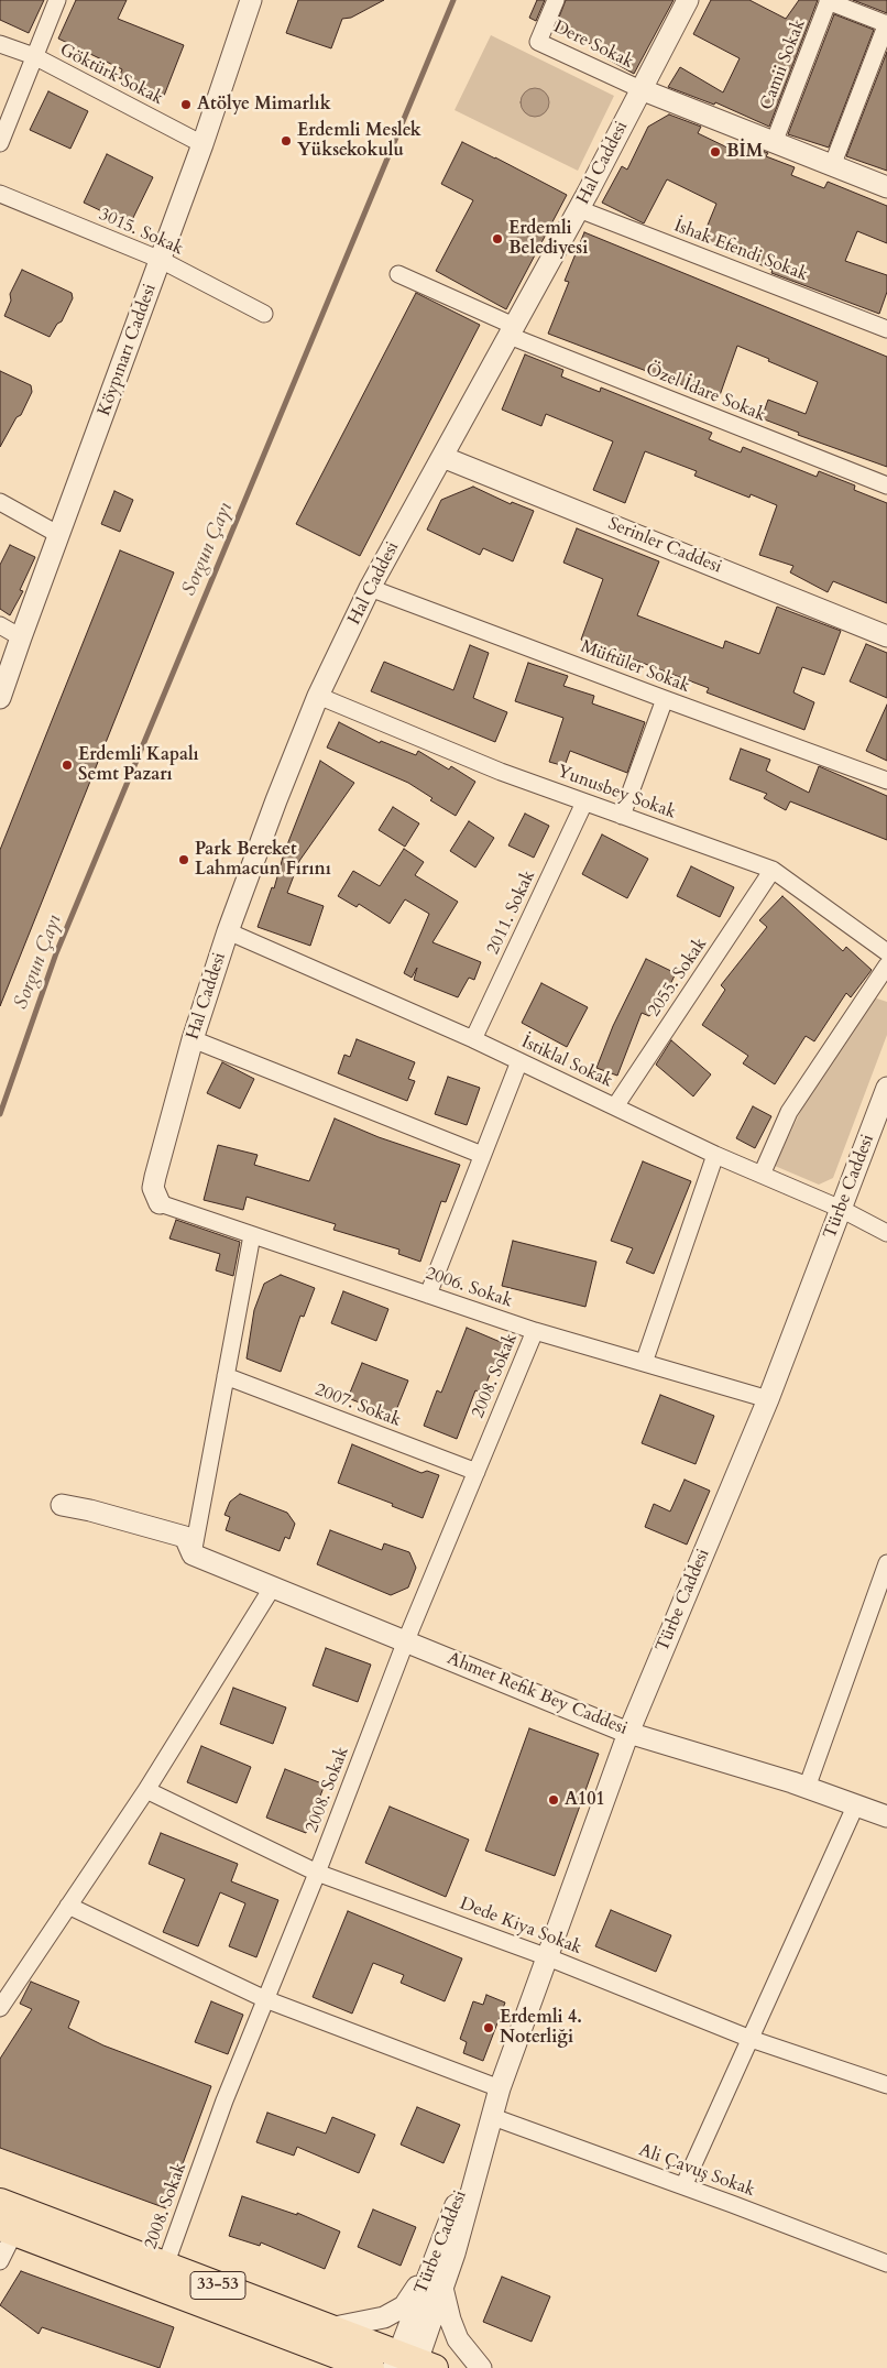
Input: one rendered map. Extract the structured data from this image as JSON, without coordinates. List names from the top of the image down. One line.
{"streets":{"main road":["33-53"],"street":["Dere Sokak","Camii Sokak","Göktürk Sokak","Hal Caddesi","3015. Sokak","İshak Efendi Sokak","Köypınarı Caddesi","Özel İdare Sokak","Serinler Caddesi","Müftüler Sokak","Yunusbey Sokak","2011. Sokak","2055. Sokak","İstiklal Sokak","Türbe Caddesi","2006. Sokak","2008. Sokak","2007. Sokak","Ahmet Refik Bey Caddesi","Dede Kiya Sokak","Ali Çavuş Sokak"]},"crossings":[["Dere Sokak","Hal Caddesi"],["Göktürk Sokak","Köypınarı Caddesi"],["Hal Caddesi","İshak Efendi Sokak"],["Hal Caddesi","Özel İdare Sokak"],["Hal Caddesi","Serinler Caddesi"],["Hal Caddesi","Müftüler Sokak"],["Hal Caddesi","Yunusbey Sokak"],["Hal Caddesi","İstiklal Sokak"],["Hal Caddesi","2006. Sokak"],["3015. Sokak","Köypınarı Caddesi"],["Yunusbey Sokak","2011. Sokak"],["Yunusbey Sokak","2055. Sokak"],["2011. Sokak","İstiklal Sokak"],["2055. Sokak","İstiklal Sokak"],["İstiklal Sokak","Türbe Caddesi"],["Türbe Caddesi","2006. Sokak"],["Türbe Caddesi","Ahmet Refik Bey Caddesi"],["Türbe Caddesi","Dede Kiya Sokak"],["Türbe Caddesi","Ali Çavuş Sokak"],["Türbe Caddesi","33-53"],["2006. Sokak","2008. Sokak"],["2008. Sokak","2007. Sokak"],["2008. Sokak","Ahmet Refik Bey Caddesi"],["2008. Sokak","Dede Kiya Sokak"],["2008. Sokak","33-53"]],"water":["Sorgun Çayı"],"places":["Atölye Mimarlık","Erdemli Meslek Yüksekokulu","BİM","Erdemli Belediyesi","Erdemli Kapalı Semt Pazarı","Park Bereket Lahmacun Fırını","A101","Erdemli 4. Noterliği"]}
